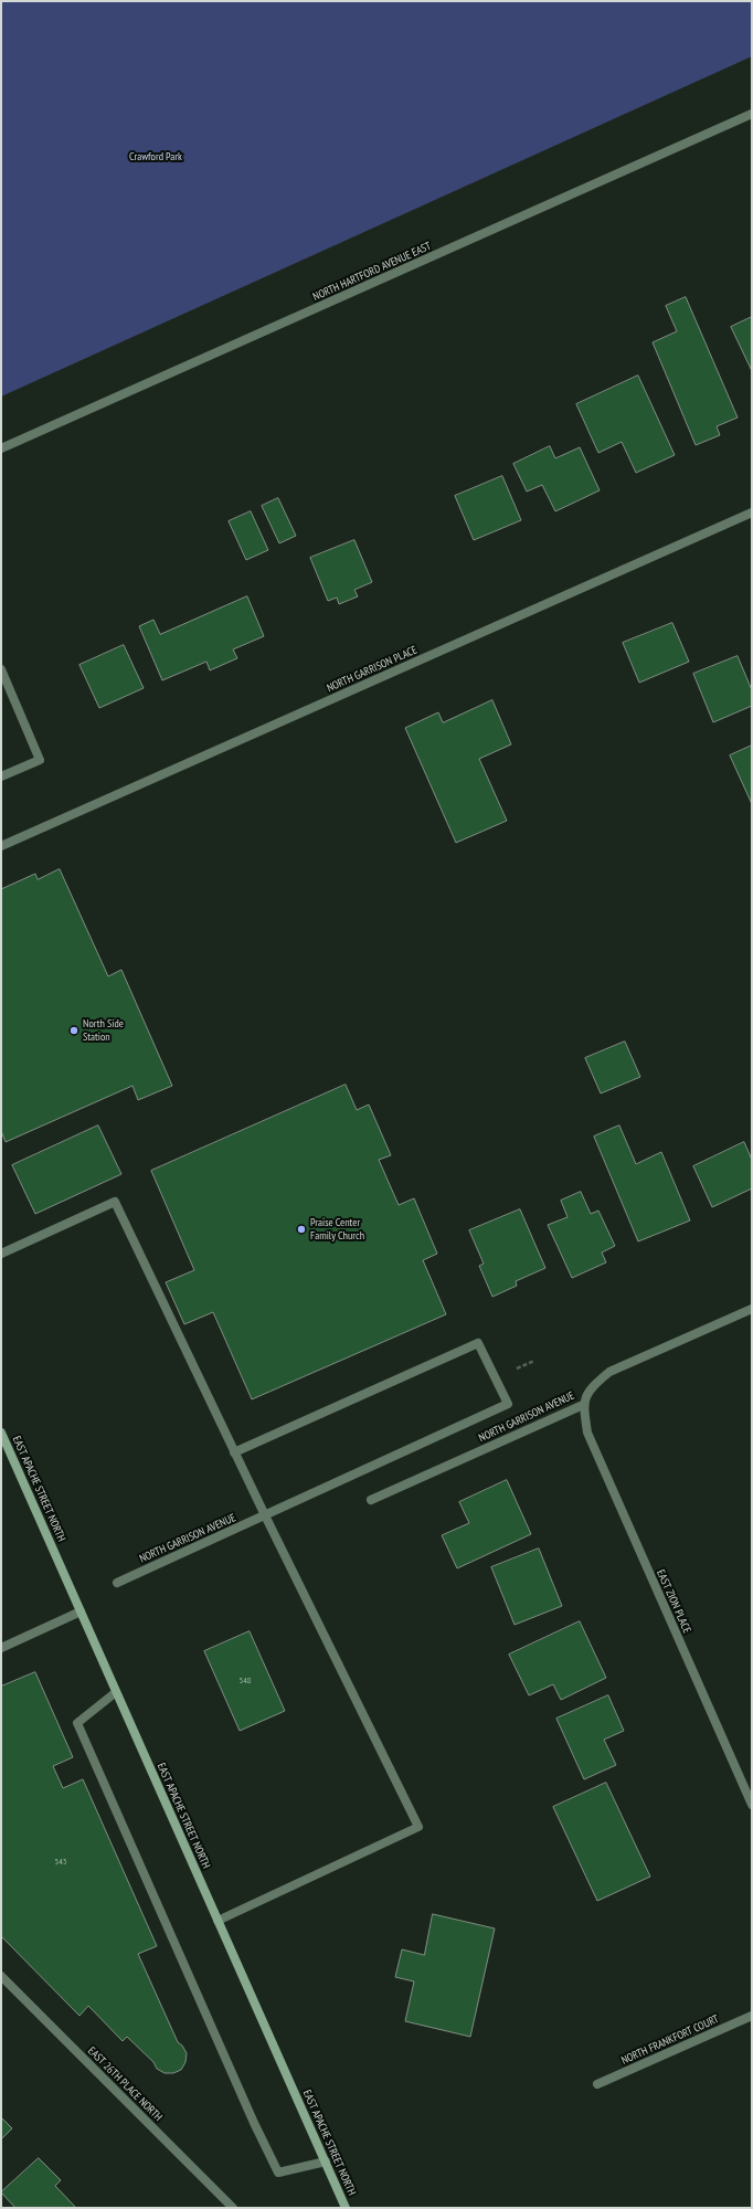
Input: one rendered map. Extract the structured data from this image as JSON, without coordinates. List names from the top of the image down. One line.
{"streets":{"main road":["EAST APACHE STREET NORTH"],"street":["NORTH HARTFORD AVENUE EAST","NORTH GARRISON PLACE","NORTH GARRISON AVENUE","EAST ZION PLACE","NORTH FRANKFORT COURT","EAST 26TH PLACE NORTH"]},"crossings":[["NORTH GARRISON AVENUE","EAST ZION PLACE"]],"parks":["Crawford Park"],"places":["North Side Station","Praise Center Family Church"],"house_numbers":["548","543"]}
